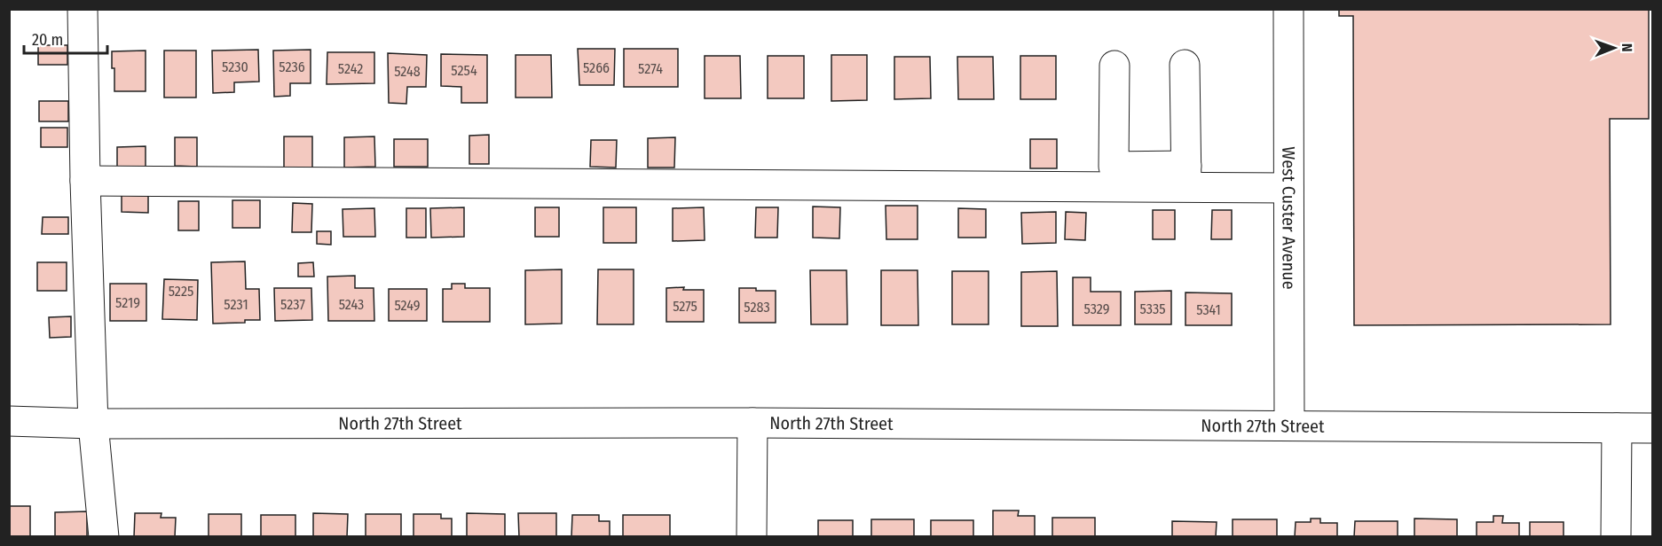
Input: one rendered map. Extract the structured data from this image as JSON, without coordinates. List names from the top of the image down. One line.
{"streets":{"street":["West Custer Avenue","North 27th Street"]},"crossings":[["West Custer Avenue","North 27th Street"]],"house_numbers":["5230","5236","5266","5242","5274","5254","5248","5225","5219","5231","5237","5243","5249","5275","5283","5329","5335","5341"],"scale_bar":"20 m","north":"right"}
